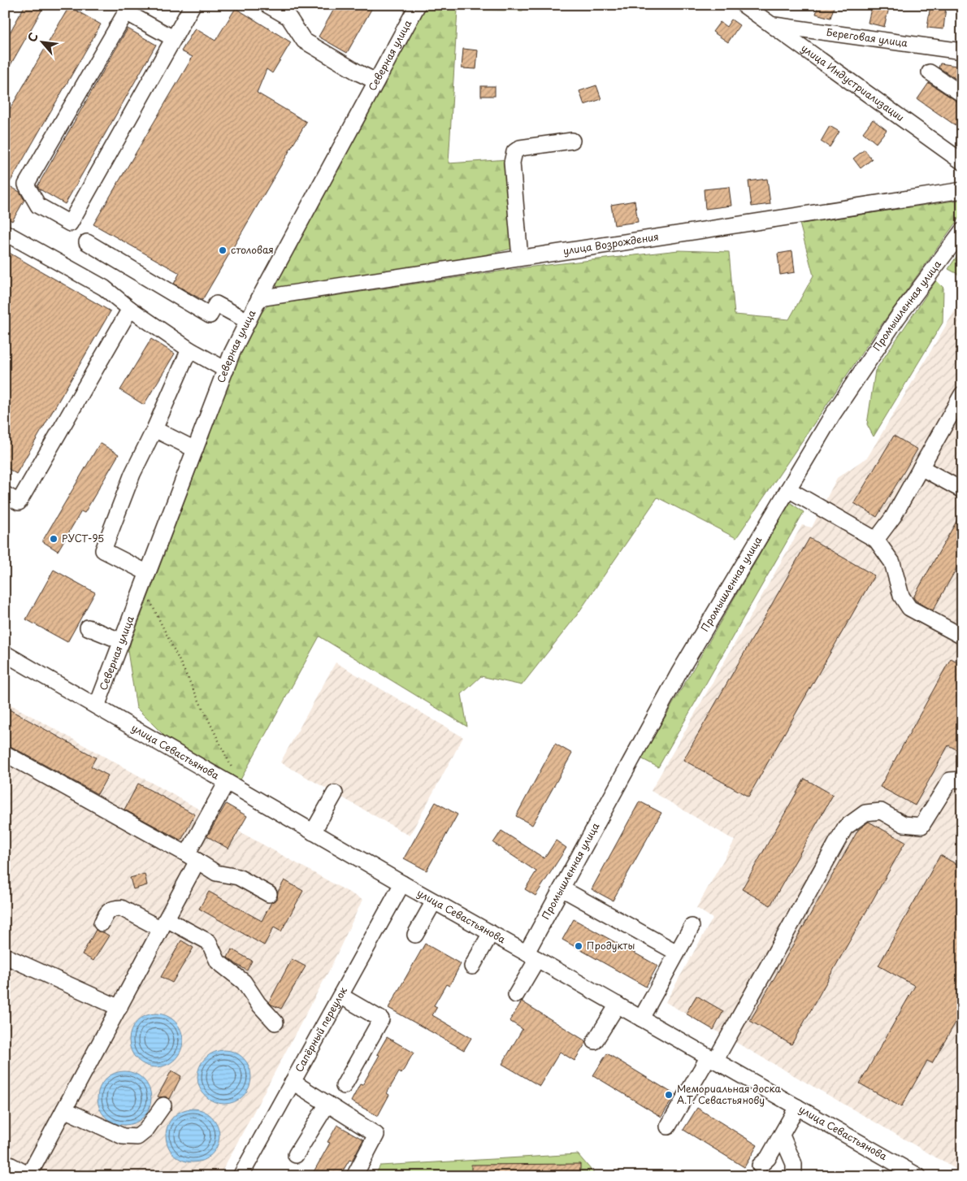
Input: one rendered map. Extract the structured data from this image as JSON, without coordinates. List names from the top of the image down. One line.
{"streets":{"street":["Береговая улица","Северная улица","улица Индустриализации","улица Возрождения","Промышленная улица","улица Севастьянова","Сапёрный переулок"]},"crossings":[["Береговая улица","улица Индустриализации"],["Северная улица","улица Возрождения"],["Северная улица","улица Севастьянова"],["Промышленная улица","улица Севастьянова"],["улица Севастьянова","Сапёрный переулок"]],"places":["столовая","РУСТ-95","Продукты","Мемориальная доска А.Т. Севастьянову"],"north":"top left"}
